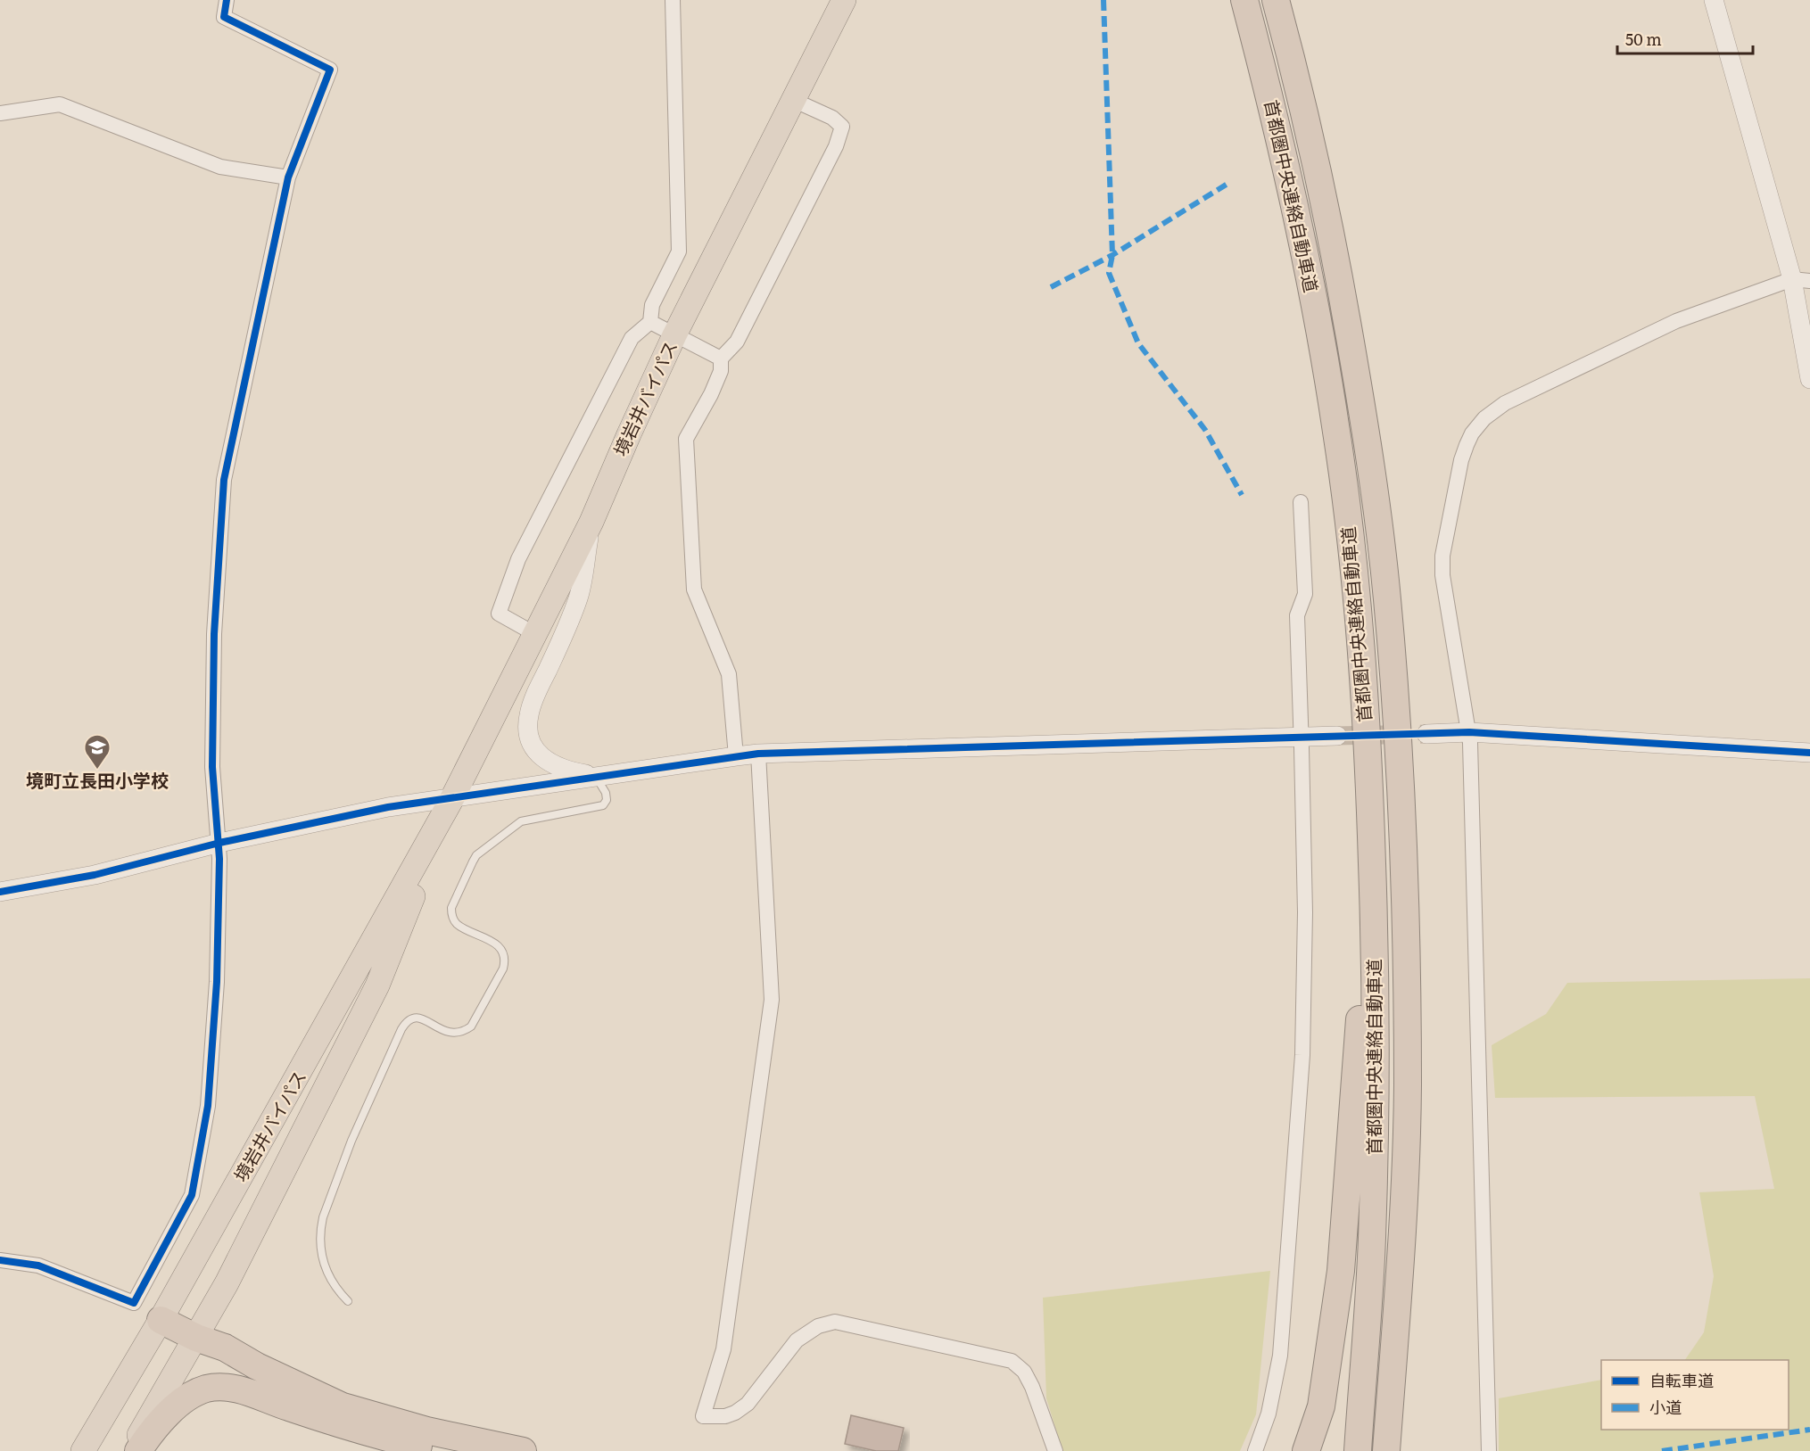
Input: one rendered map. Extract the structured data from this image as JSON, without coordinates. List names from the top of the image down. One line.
{"streets":{"highway":["首都圏中央連絡自動車道","境岩井バイパス"]},"places":{"school or university":["境町立長田小学校"]},"legend":["自転車道","小道"],"scale_bar":"50 m"}
